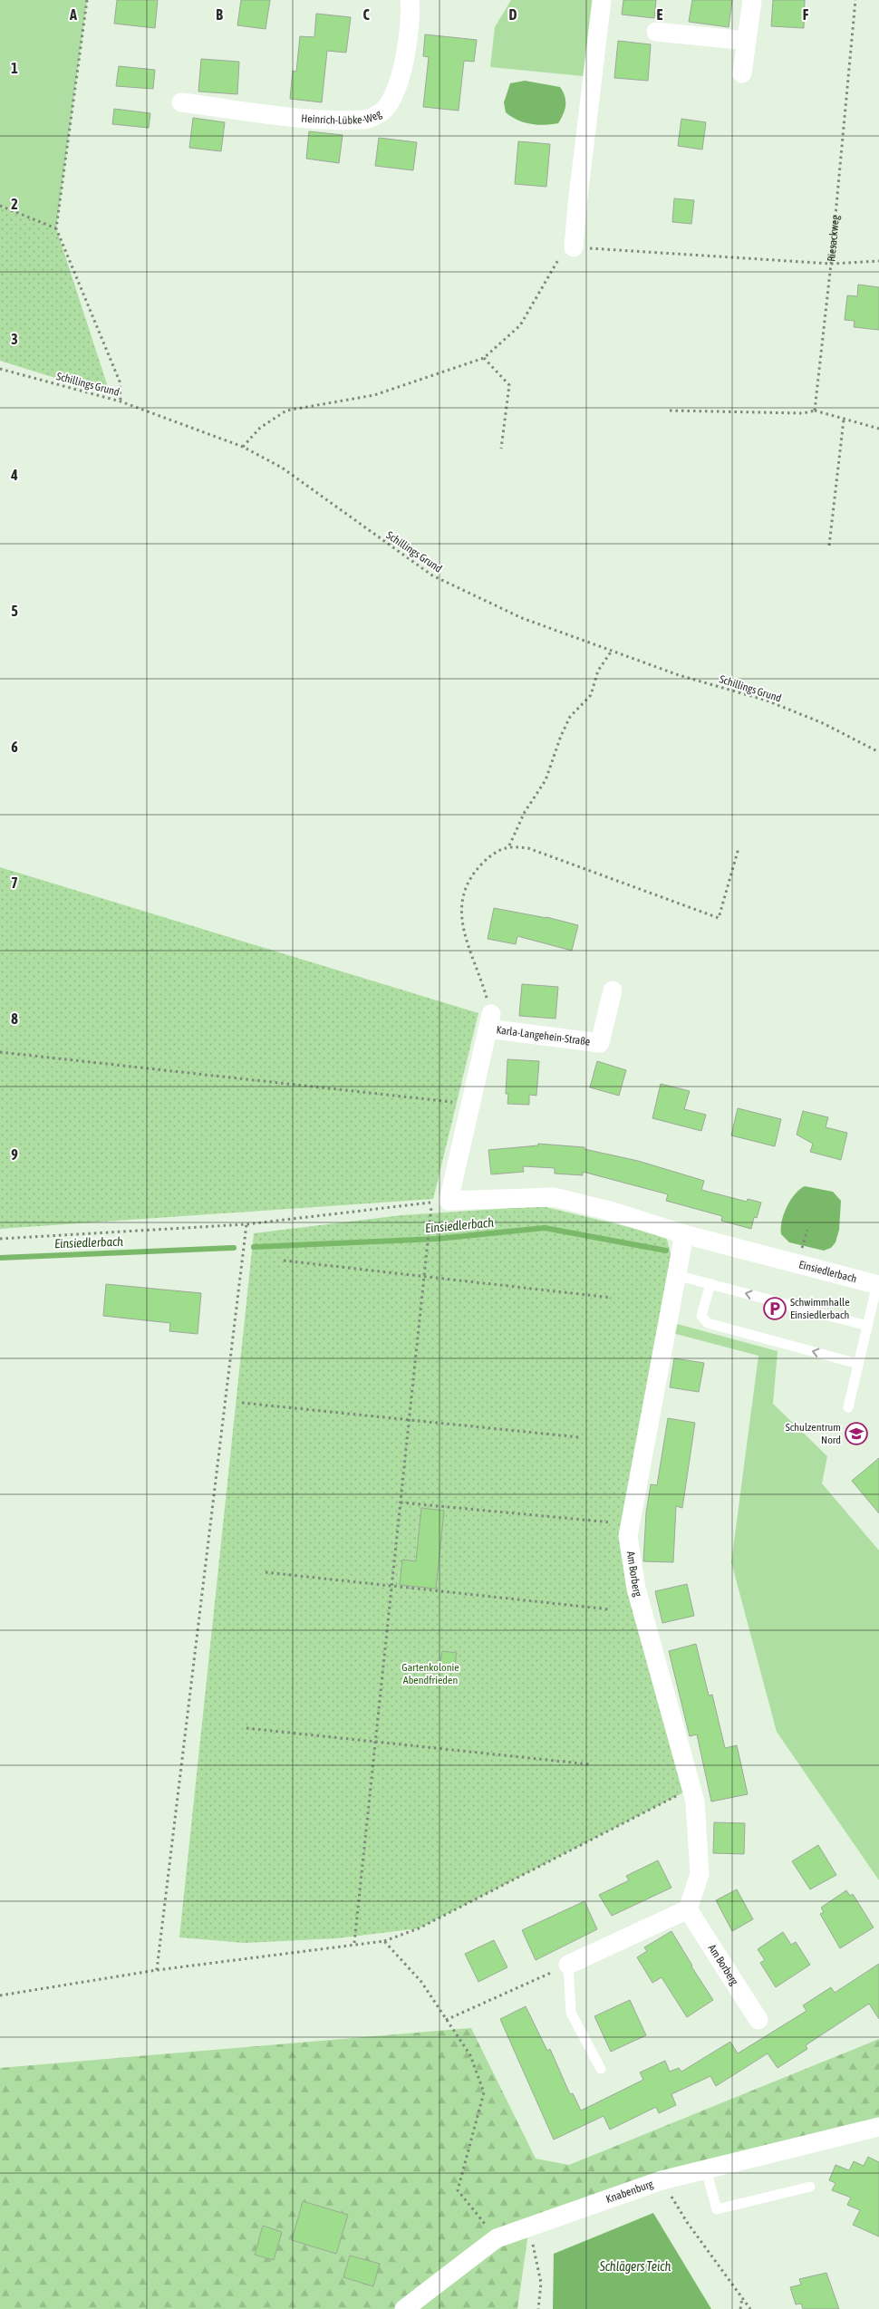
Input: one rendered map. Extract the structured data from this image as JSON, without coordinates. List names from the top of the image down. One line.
{"streets":{"street":["Heinrich-Lübke-Weg","Karla-Langehein-Straße","Einsiedlerbach","Am Borberg","Knabenburg"],"path":["Riesackweg","Schillings Grund"]},"crossings":[["Einsiedlerbach","Am Borberg"]],"water":["Einsiedlerbach","Schlägers Teich"],"parks":["Gartenkolonie Abendfrieden"],"places":{"parking":["Schwimmhalle Einsiedlerbach"],"school or university":["Schulzentrum Nord"]},"grid":{"columns":["A","B","C","D","E","F"],"rows":["1","2","3","4","5","6","7","8","9"]}}
